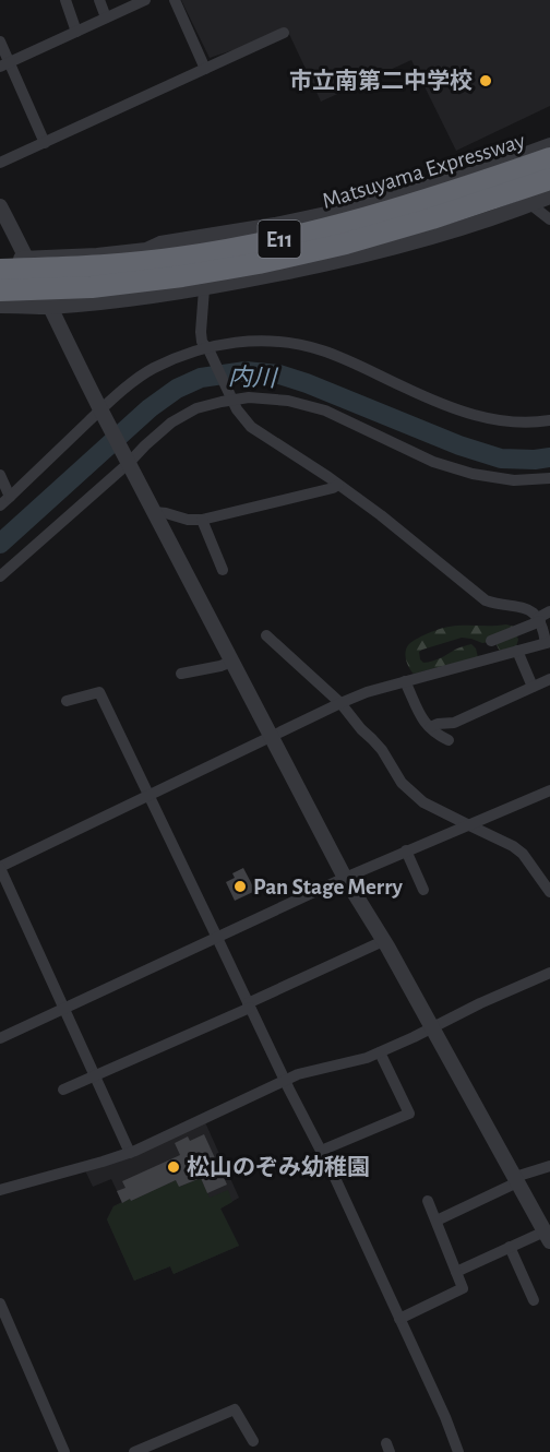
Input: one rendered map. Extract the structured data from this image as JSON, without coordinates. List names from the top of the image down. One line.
{"streets":{"highway":["Matsuyama Expressway","E11"]},"water":["内川"],"places":["市立南第二中学校","Pan Stage Merry","松山のぞみ幼稚園"]}
